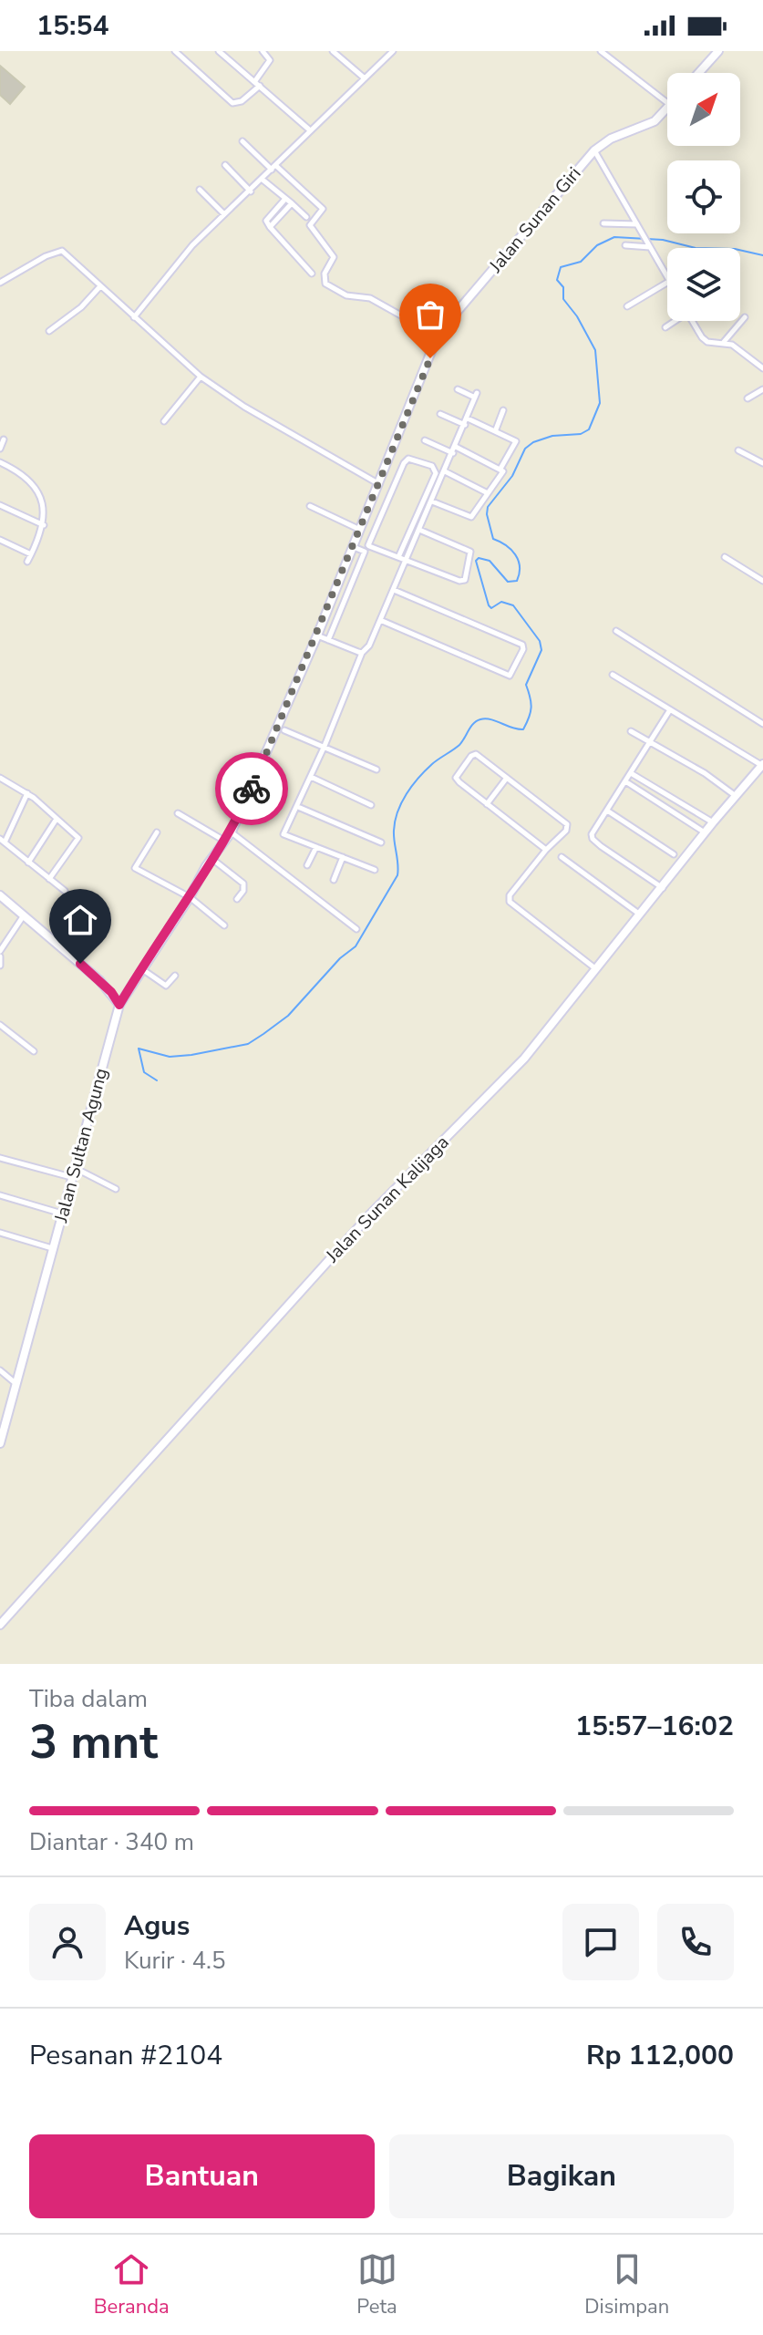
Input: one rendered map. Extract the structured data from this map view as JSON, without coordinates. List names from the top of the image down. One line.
{"streets":{"street":["Jalan Sunan Giri","Jalan Sultan Agung","Jalan Sunan Kalijaga"]},"crossings":[["Jalan Sunan Giri","Jalan Sultan Agung"]],"north":"top right","page":{"status":"15:54","heading":["3 mnt","Tiba dalam","15:57–16:02"],"panel":["Agus","Kurir · 4.5","Pesanan #2104","Rp 112,000"],"bar":"Diantar · 340 m","buttons":["Bantuan","Bagikan"],"tabs":["Beranda","Peta","Disimpan"]}}
